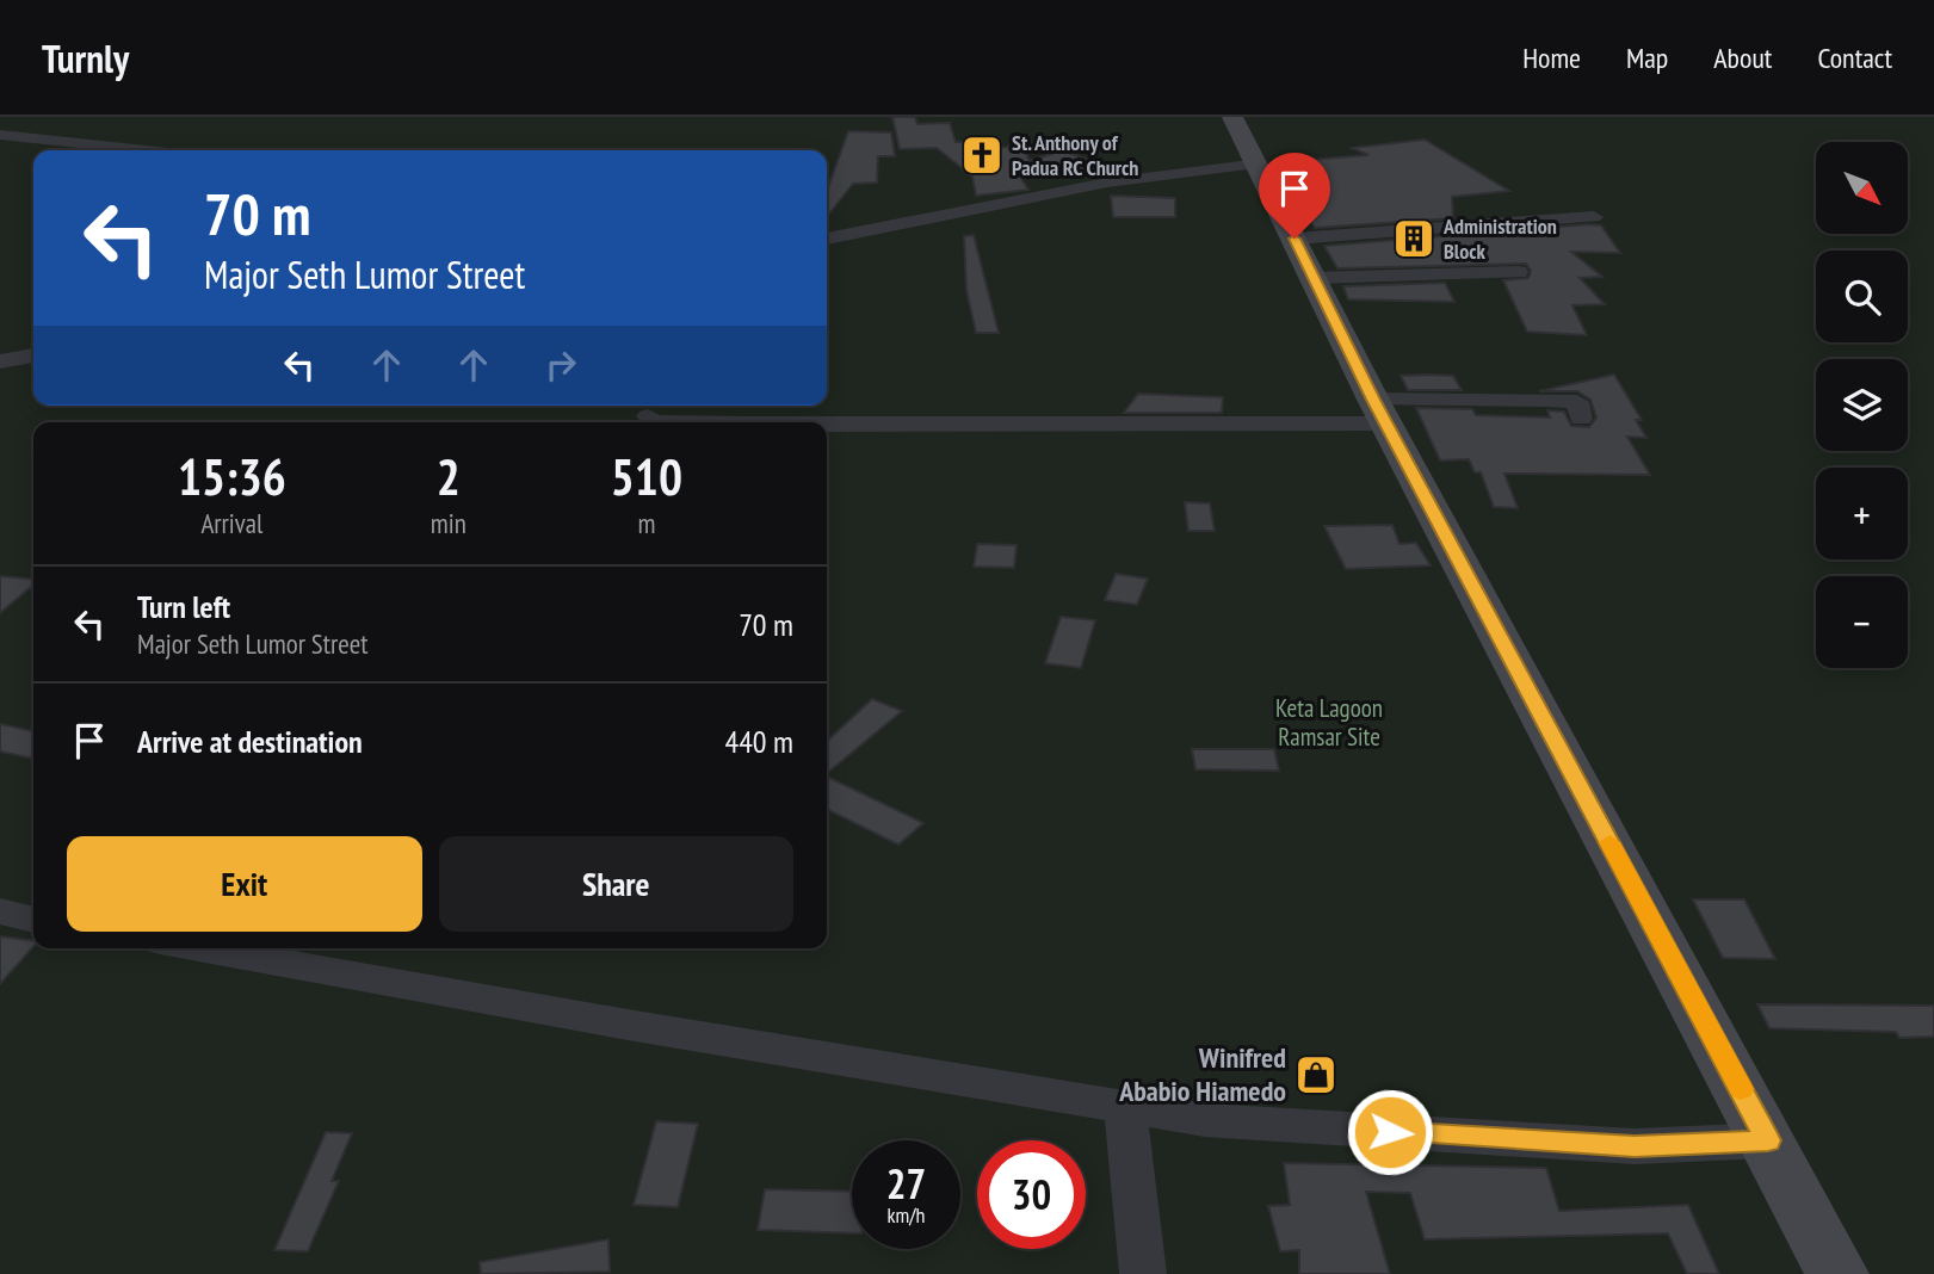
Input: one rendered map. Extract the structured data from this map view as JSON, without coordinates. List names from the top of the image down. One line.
{"parks":["Keta Lagoon Ramsar Site"],"places":{"church":["St. Anthony of Padua RC Church"],"building":["Administration Block"],"shop":["Winifred Ababio Hiamedo"]},"north":"bottom right","page":{"header":"Turnly","nav":["Home","Map","About","Contact"],"map_buttons":["+","−"],"turn":["70 m","Major Seth Lumor Street"],"eta":["15:36","Arrival","2","min","510","m"],"list":[{"name":"Turn left","note":"Major Seth Lumor Street","value":"70 m"},{"name":"Arrive at destination","value":"440 m"}],"buttons":["Exit","Share"],"speed":"27 km/h","limit":"30"}}
